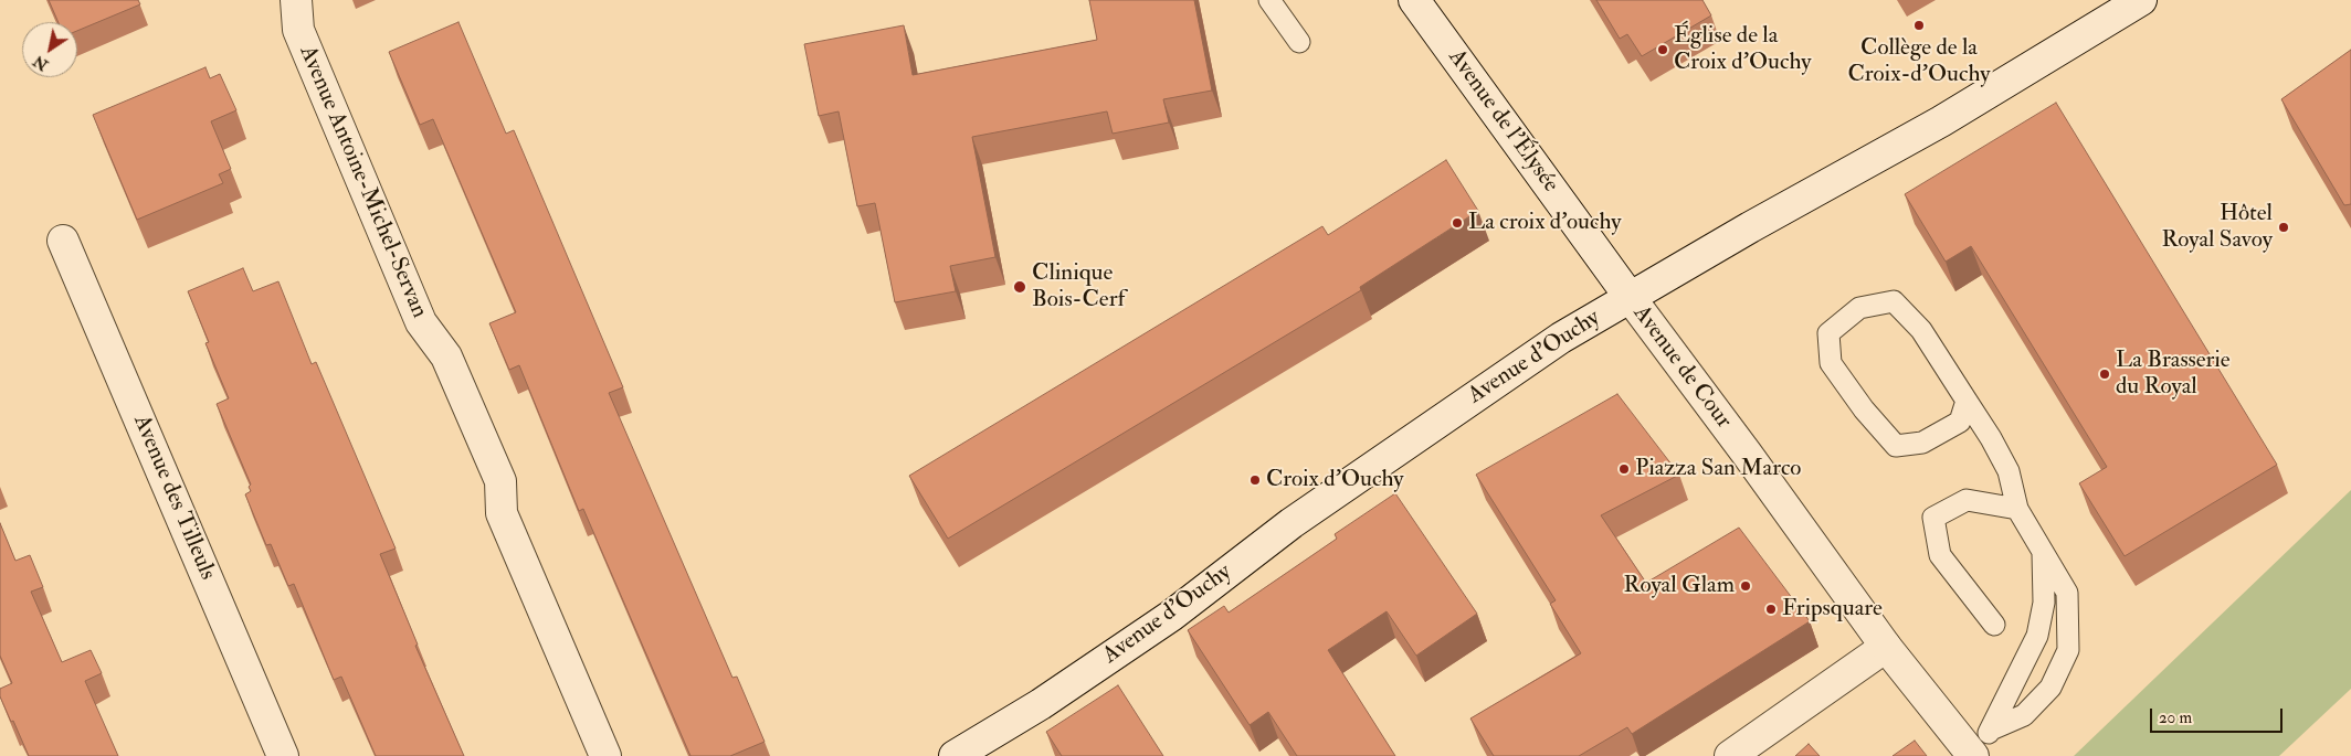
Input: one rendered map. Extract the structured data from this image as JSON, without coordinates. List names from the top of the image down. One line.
{"streets":{"street":["Avenue de l'Élysée","Avenue Antoine-Michel-Servan","Avenue d'Ouchy","Avenue de Cour","Avenue des Tilleuls"]},"crossings":[["Avenue de l'Élysée","Avenue d'Ouchy"],["Avenue de l'Élysée","Avenue de Cour"],["Avenue d'Ouchy","Avenue de Cour"]],"places":["Collège de la Croix-d'Ouchy","Église de la Croix d’Ouchy","La croix d'ouchy","Hôtel Royal Savoy","Clinique Bois-Cerf","La Brasserie du Royal","Piazza San Marco","Croix d'Ouchy","Royal Glam","Fripsquare"],"scale_bar":"20 m","north":"bottom left"}
